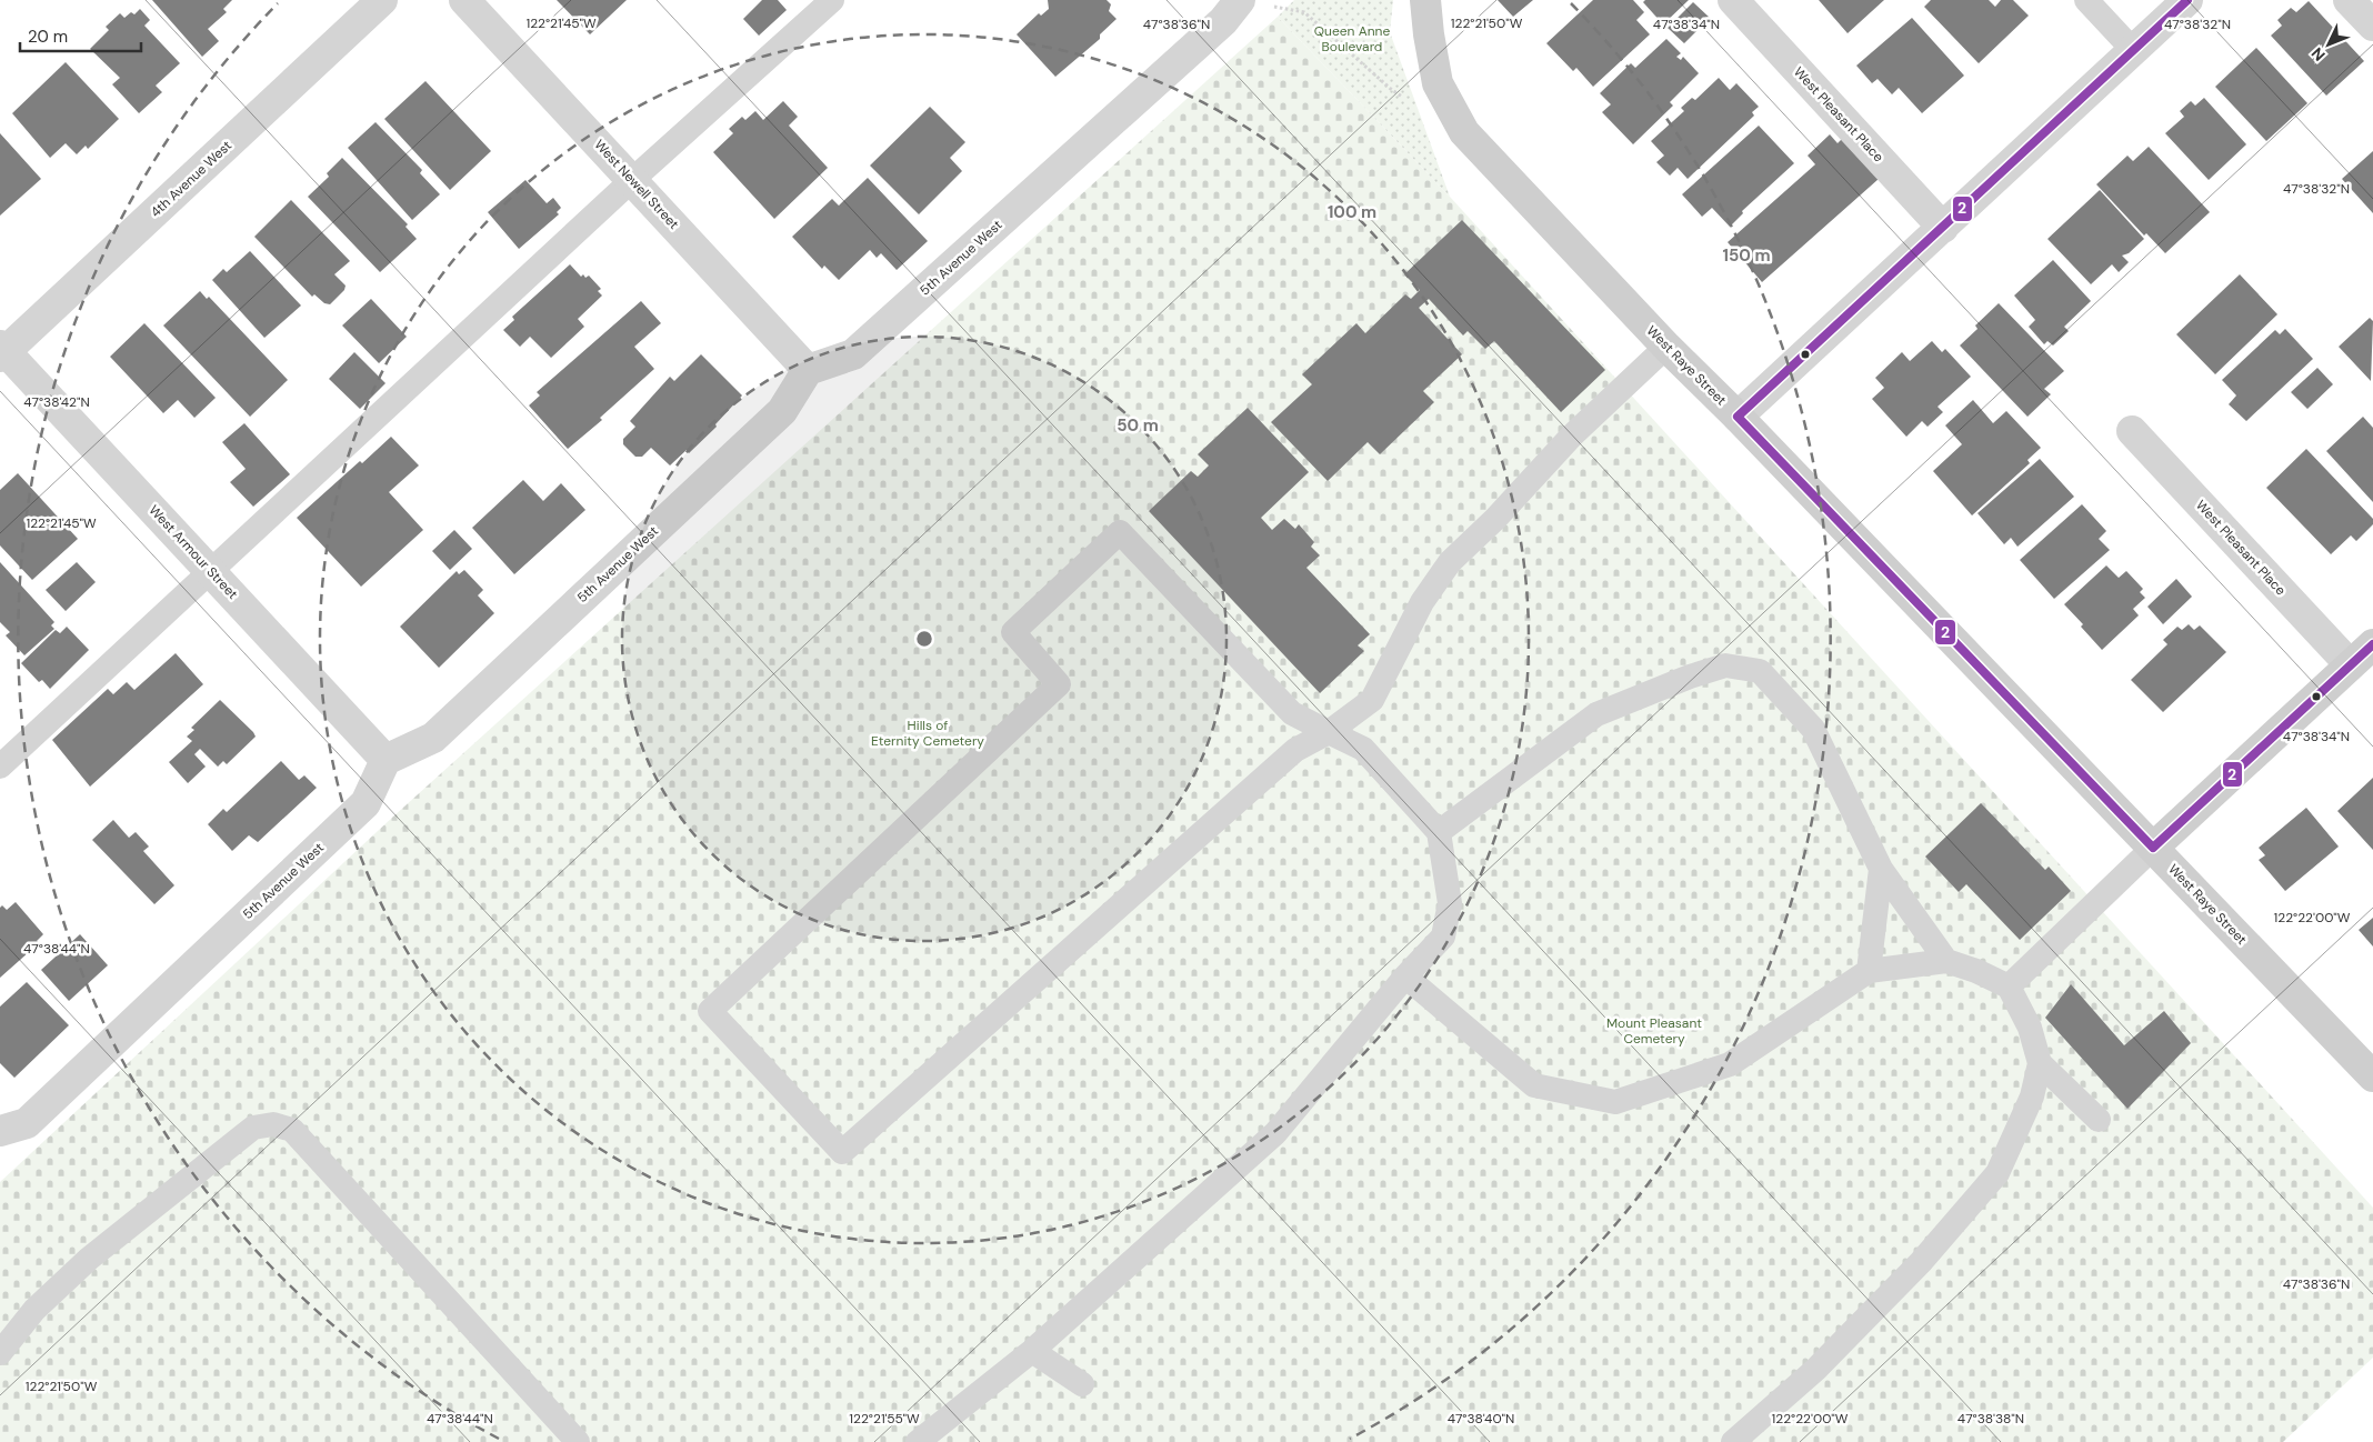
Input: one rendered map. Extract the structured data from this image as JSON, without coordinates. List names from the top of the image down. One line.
{"streets":{"street":["West Pleasant Place","4th Avenue West","West Newell Street","5th Avenue West","West Raye Street","West Armour Street"]},"crossings":[["4th Avenue West","West Armour Street"],["West Newell Street","5th Avenue West"],["5th Avenue West","West Armour Street"]],"parks":["Queen Anne Boulevard","Hills of Eternity Cemetery","Mount Pleasant Cemetery"],"lines":["transit line 2"],"scale_bar":"20 m","north":"bottom left","coordinates":["122°21'45\"W","122°21'50\"W","47°38'36\"N","47°38'34\"N","47°38'32\"N","47°38'42\"N","122°22'00\"W","47°38'44\"N","47°38'40\"N","47°38'38\"N","122°21'55\"W"],"rings":["100 m","150 m","50 m"]}
